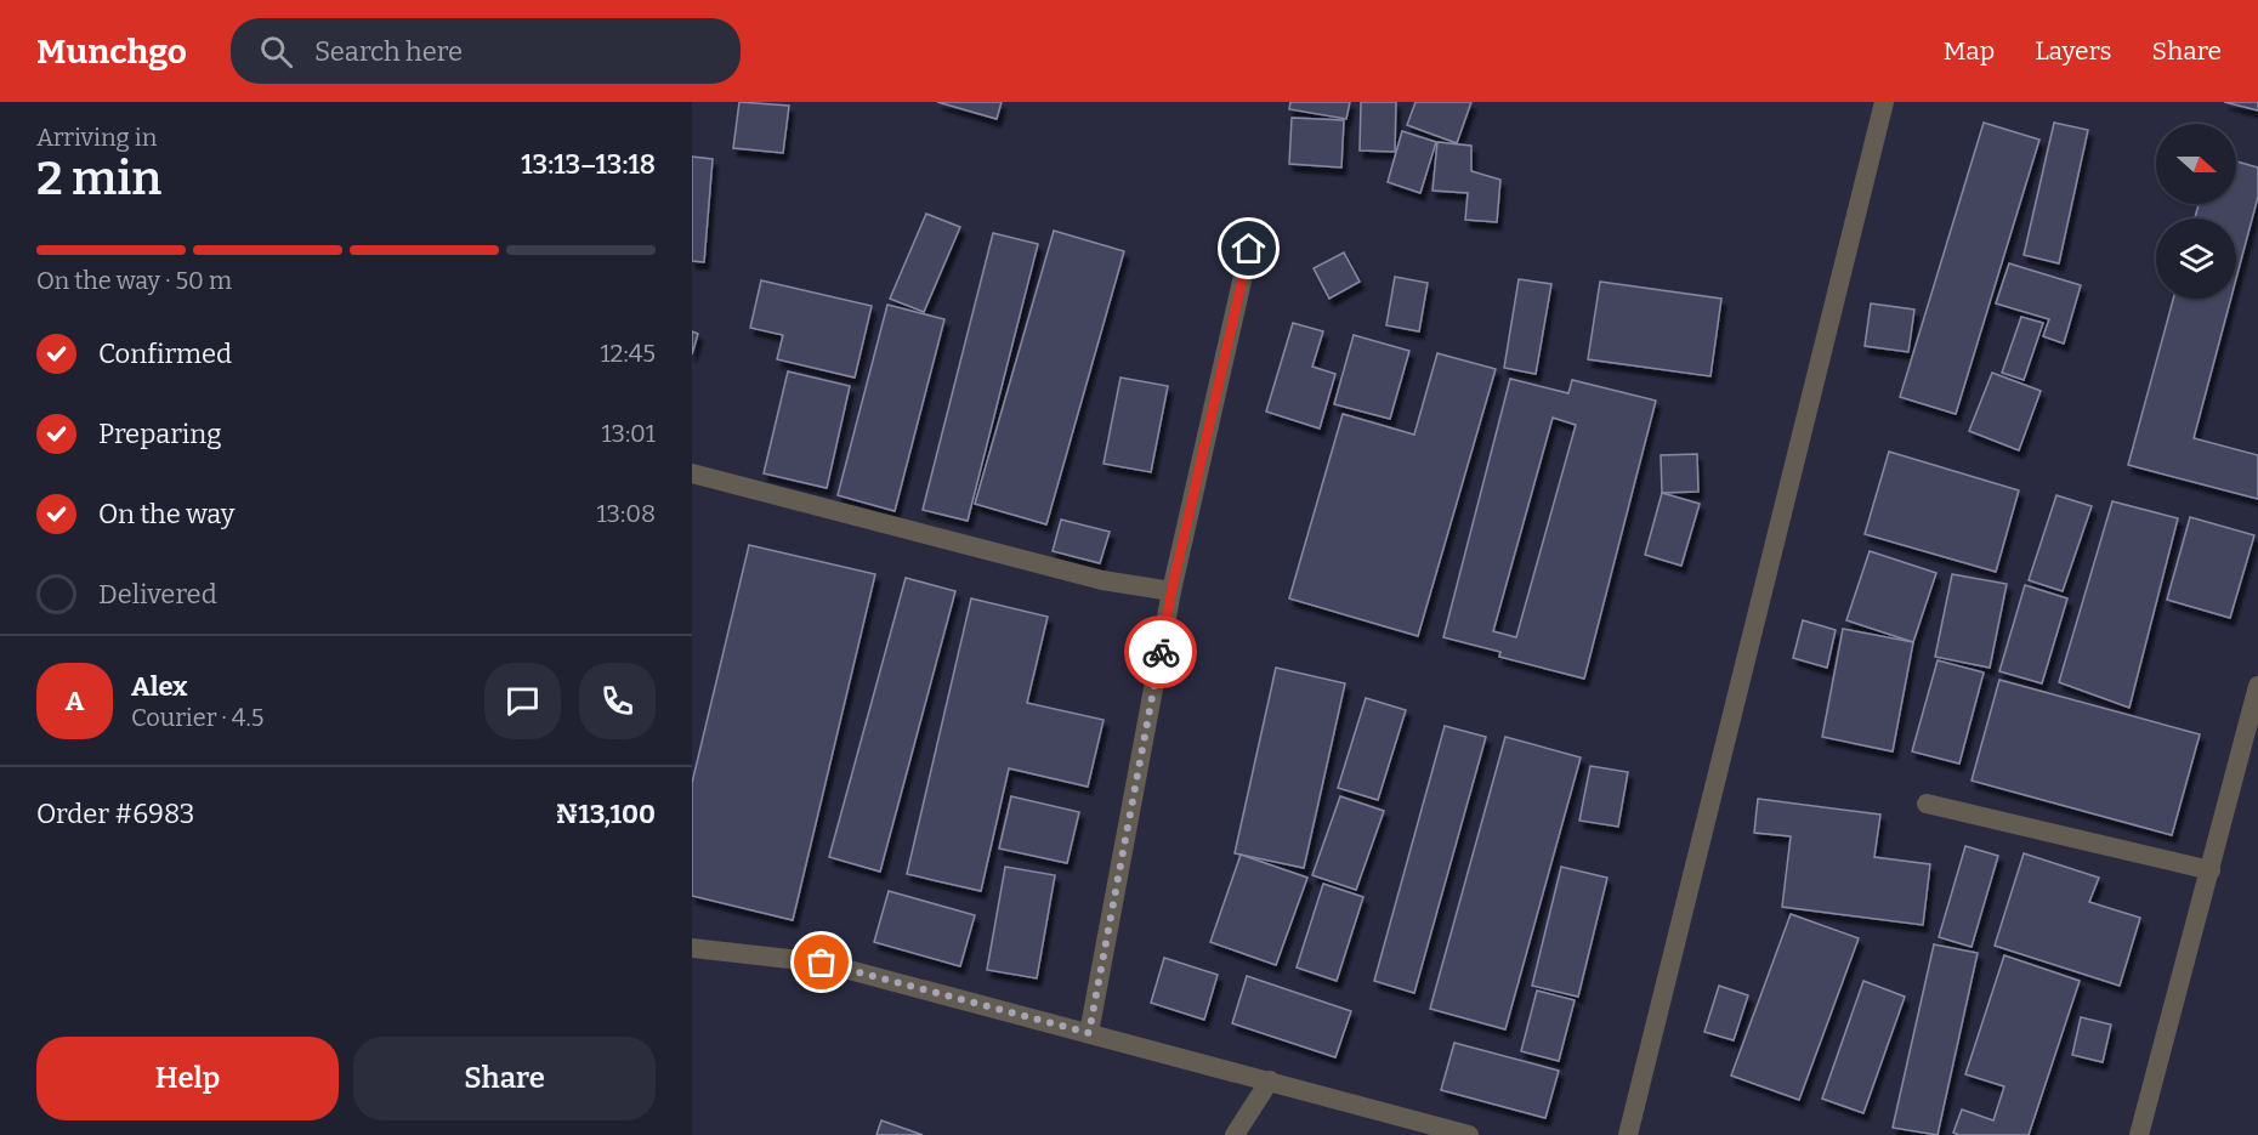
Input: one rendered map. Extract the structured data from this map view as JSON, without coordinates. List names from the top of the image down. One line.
{"north":"right","page":{"header":"Munchgo","search":"Search here","nav":["Map","Layers","Share"],"heading":["2 min","Arriving in","13:13–13:18"],"panel":["Alex","Courier · 4.5","Order #6983","₦13,100"],"bar":"On the way · 50 m","list":[["Confirmed","12:45"],["Preparing","13:01"],["On the way","13:08"],"Delivered"],"round":"A","buttons":["Help","Share"]}}
